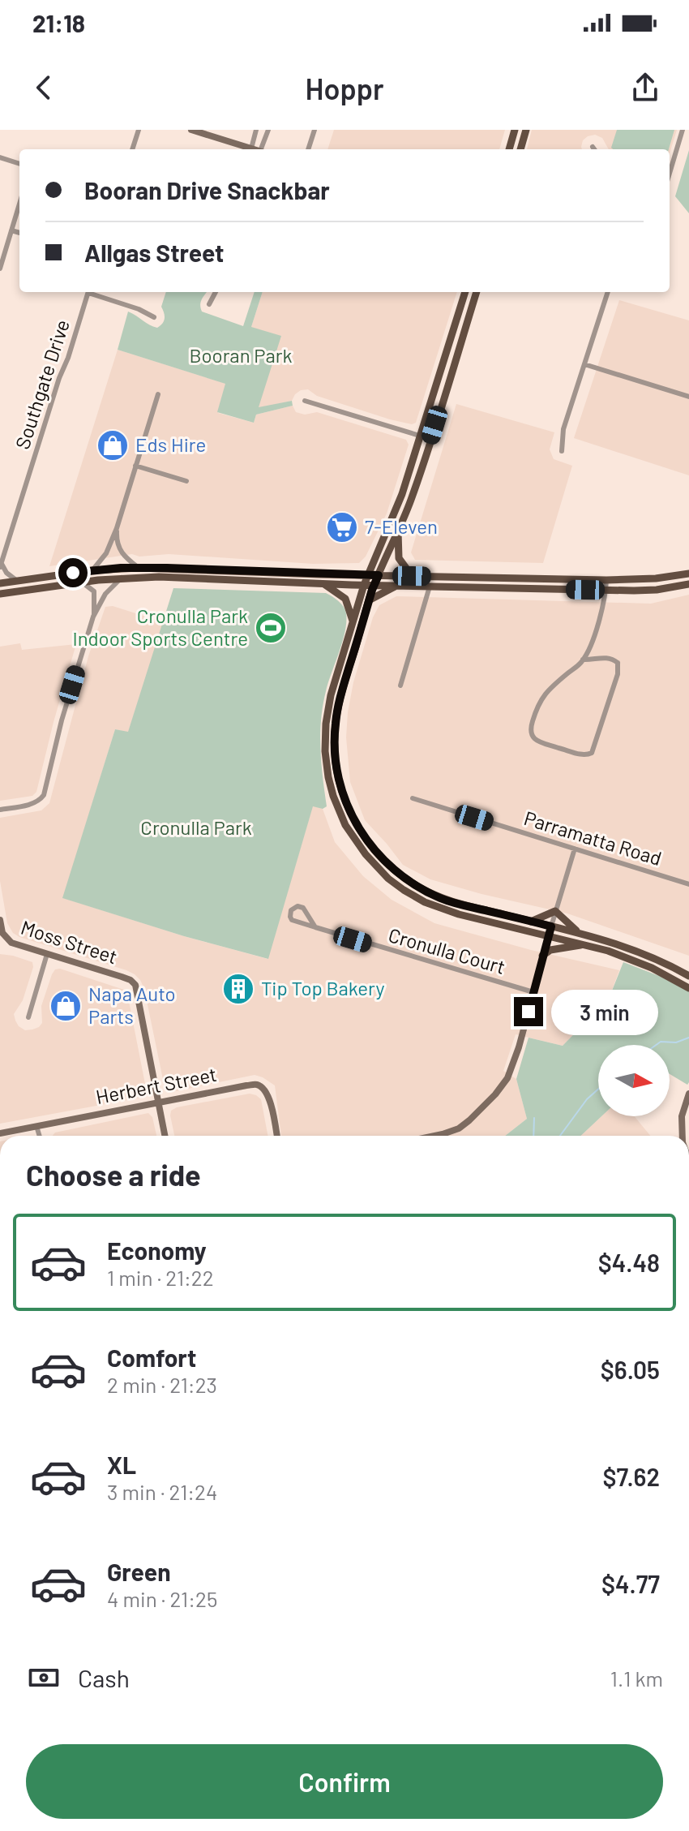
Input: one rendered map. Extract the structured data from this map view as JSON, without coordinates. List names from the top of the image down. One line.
{"streets":{"street":["Southgate Drive","Parramatta Road","Moss Street","Cronulla Court","Herbert Street"]},"crossings":[["Moss Street","Herbert Street"]],"parks":["Booran Park","Cronulla Park"],"places":{"shop":["Eds Hire","Napa Auto Parts"],"supermarket":["7-Eleven"],"sports":["Cronulla Park Indoor Sports Centre"],"building":["Tip Top Bakery"]},"north":"right","page":{"status":"21:18","header":"Hoppr","banner":["Booran Drive Snackbar","Allgas Street"],"bubble":"3 min","heading":"Choose a ride","list":[{"name":"Economy","note":"1 min · 21:22","value":"$4.48"},{"name":"Comfort","note":"2 min · 21:23","value":"$6.05"},{"name":"XL","note":"3 min · 21:24","value":"$7.62"},{"name":"Green","note":"4 min · 21:25","value":"$4.77"}],"pay":["Cash","1.1 km"],"buttons":"Confirm"}}
